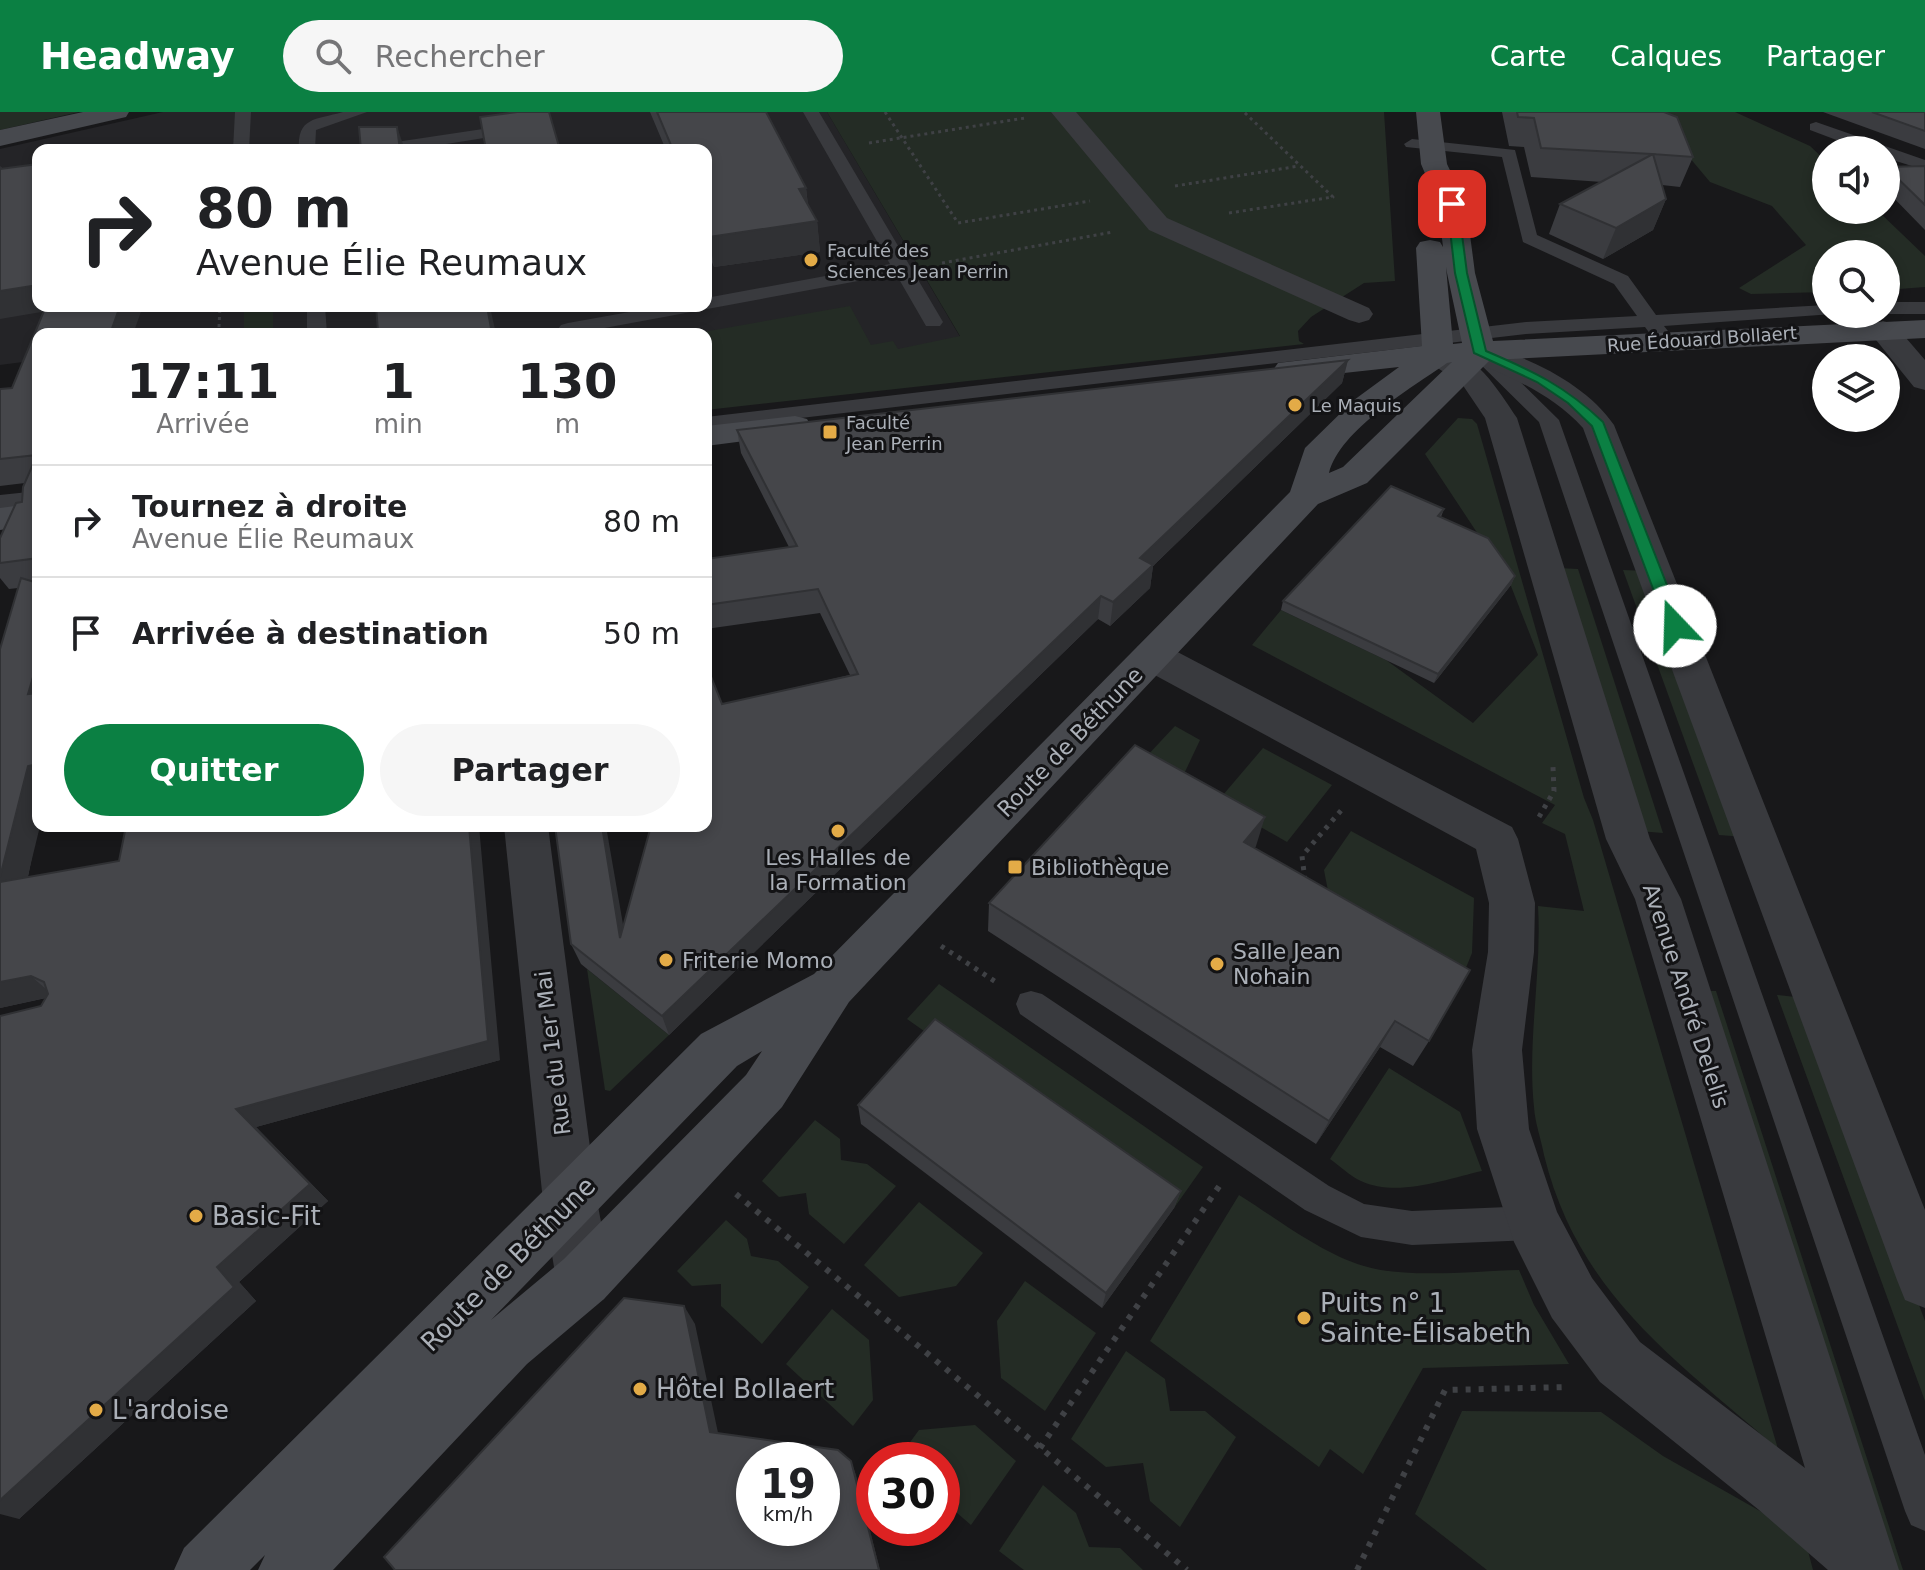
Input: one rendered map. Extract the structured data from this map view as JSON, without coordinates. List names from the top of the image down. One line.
{"streets":{"main road":["Rue Édouard Bollaert","Route de Béthune"],"street":["Avenue André Delelis","Rue du 1er Mai"]},"crossings":[["Rue Édouard Bollaert","Route de Béthune"],["Rue Édouard Bollaert","Avenue André Delelis"],["Route de Béthune","Avenue André Delelis"],["Route de Béthune","Rue du 1er Mai"]],"places":{"other":["Faculté des Sciences Jean Perrin","Le Maquis","Les Halles de la Formation","Friterie Momo","Salle Jean Nohain","Basic-Fit","Puits n° 1 Sainte-Élisabeth","Hôtel Bollaert","L'ardoise"],"transit":["Faculté Jean Perrin","Bibliothèque"]},"page":{"header":"Headway","search":"Rechercher","nav":["Carte","Calques","Partager"],"turn":["80 m","Avenue Élie Reumaux"],"eta":["17:11","Arrivée","1","min","130","m"],"list":[{"name":"Tournez à droite","note":"Avenue Élie Reumaux","value":"80 m"},{"name":"Arrivée à destination","value":"50 m"}],"buttons":["Quitter","Partager"],"speed":"19 km/h","limit":"30"}}
